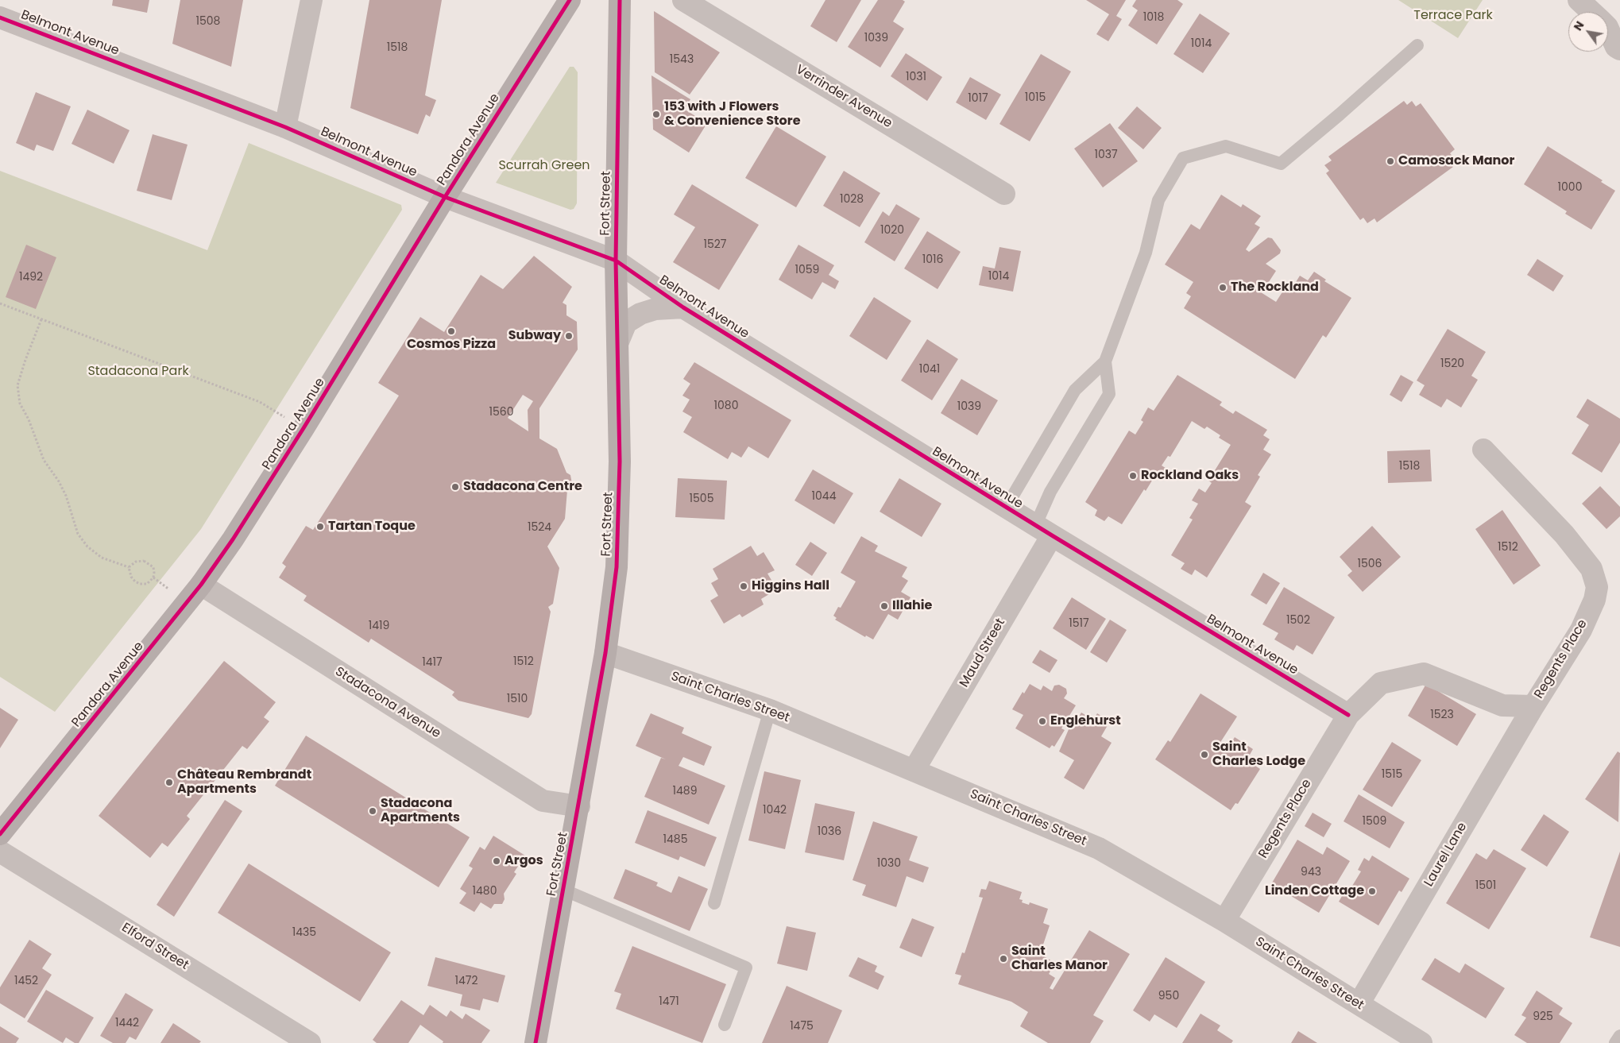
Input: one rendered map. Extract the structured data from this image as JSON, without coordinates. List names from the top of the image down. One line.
{"streets":{"main road":["Pandora Avenue","Fort Street"],"street":["Belmont Avenue","Verrinder Avenue","Maud Street","Regents Place","Saint Charles Street","Stadacona Avenue","Laurel Lane","Elford Street"]},"crossings":[["Belmont Avenue","Pandora Avenue"],["Belmont Avenue","Fort Street"],["Belmont Avenue","Maud Street"],["Belmont Avenue","Regents Place"],["Pandora Avenue","Stadacona Avenue"],["Fort Street","Saint Charles Street"],["Fort Street","Stadacona Avenue"],["Maud Street","Saint Charles Street"],["Regents Place","Saint Charles Street"],["Regents Place","Laurel Lane"],["Saint Charles Street","Laurel Lane"]],"parks":["Terrace Park","Scurrah Green","Stadacona Park"],"places":["153 with J Flowers & Convenience Store","Camosack Manor","The Rockland","Cosmos Pizza","Subway","Rockland Oaks","Stadacona Centre","Tartan Toque","Higgins Hall","Illahie","Englehurst","Saint Charles Lodge","Château Rembrandt Apartments","Stadacona Apartments","Argos","Linden Cottage","Saint Charles Manor"],"house_numbers":["1018","1508","1039","1014","1518","1543","1031","1015","1017","1037","1000","1028","1020","1527","1016","1059","1014","1492","1520","1041","1080","1039","1560","1518","1044","1505","1524","1512","1506","1502","1517","1419","1512","1417","1510","1523","1515","1489","1042","1509","1036","1485","1030","943","1501","1480","1435","1452","1472","950","1471","925","1442","1475"],"north":"top left"}
